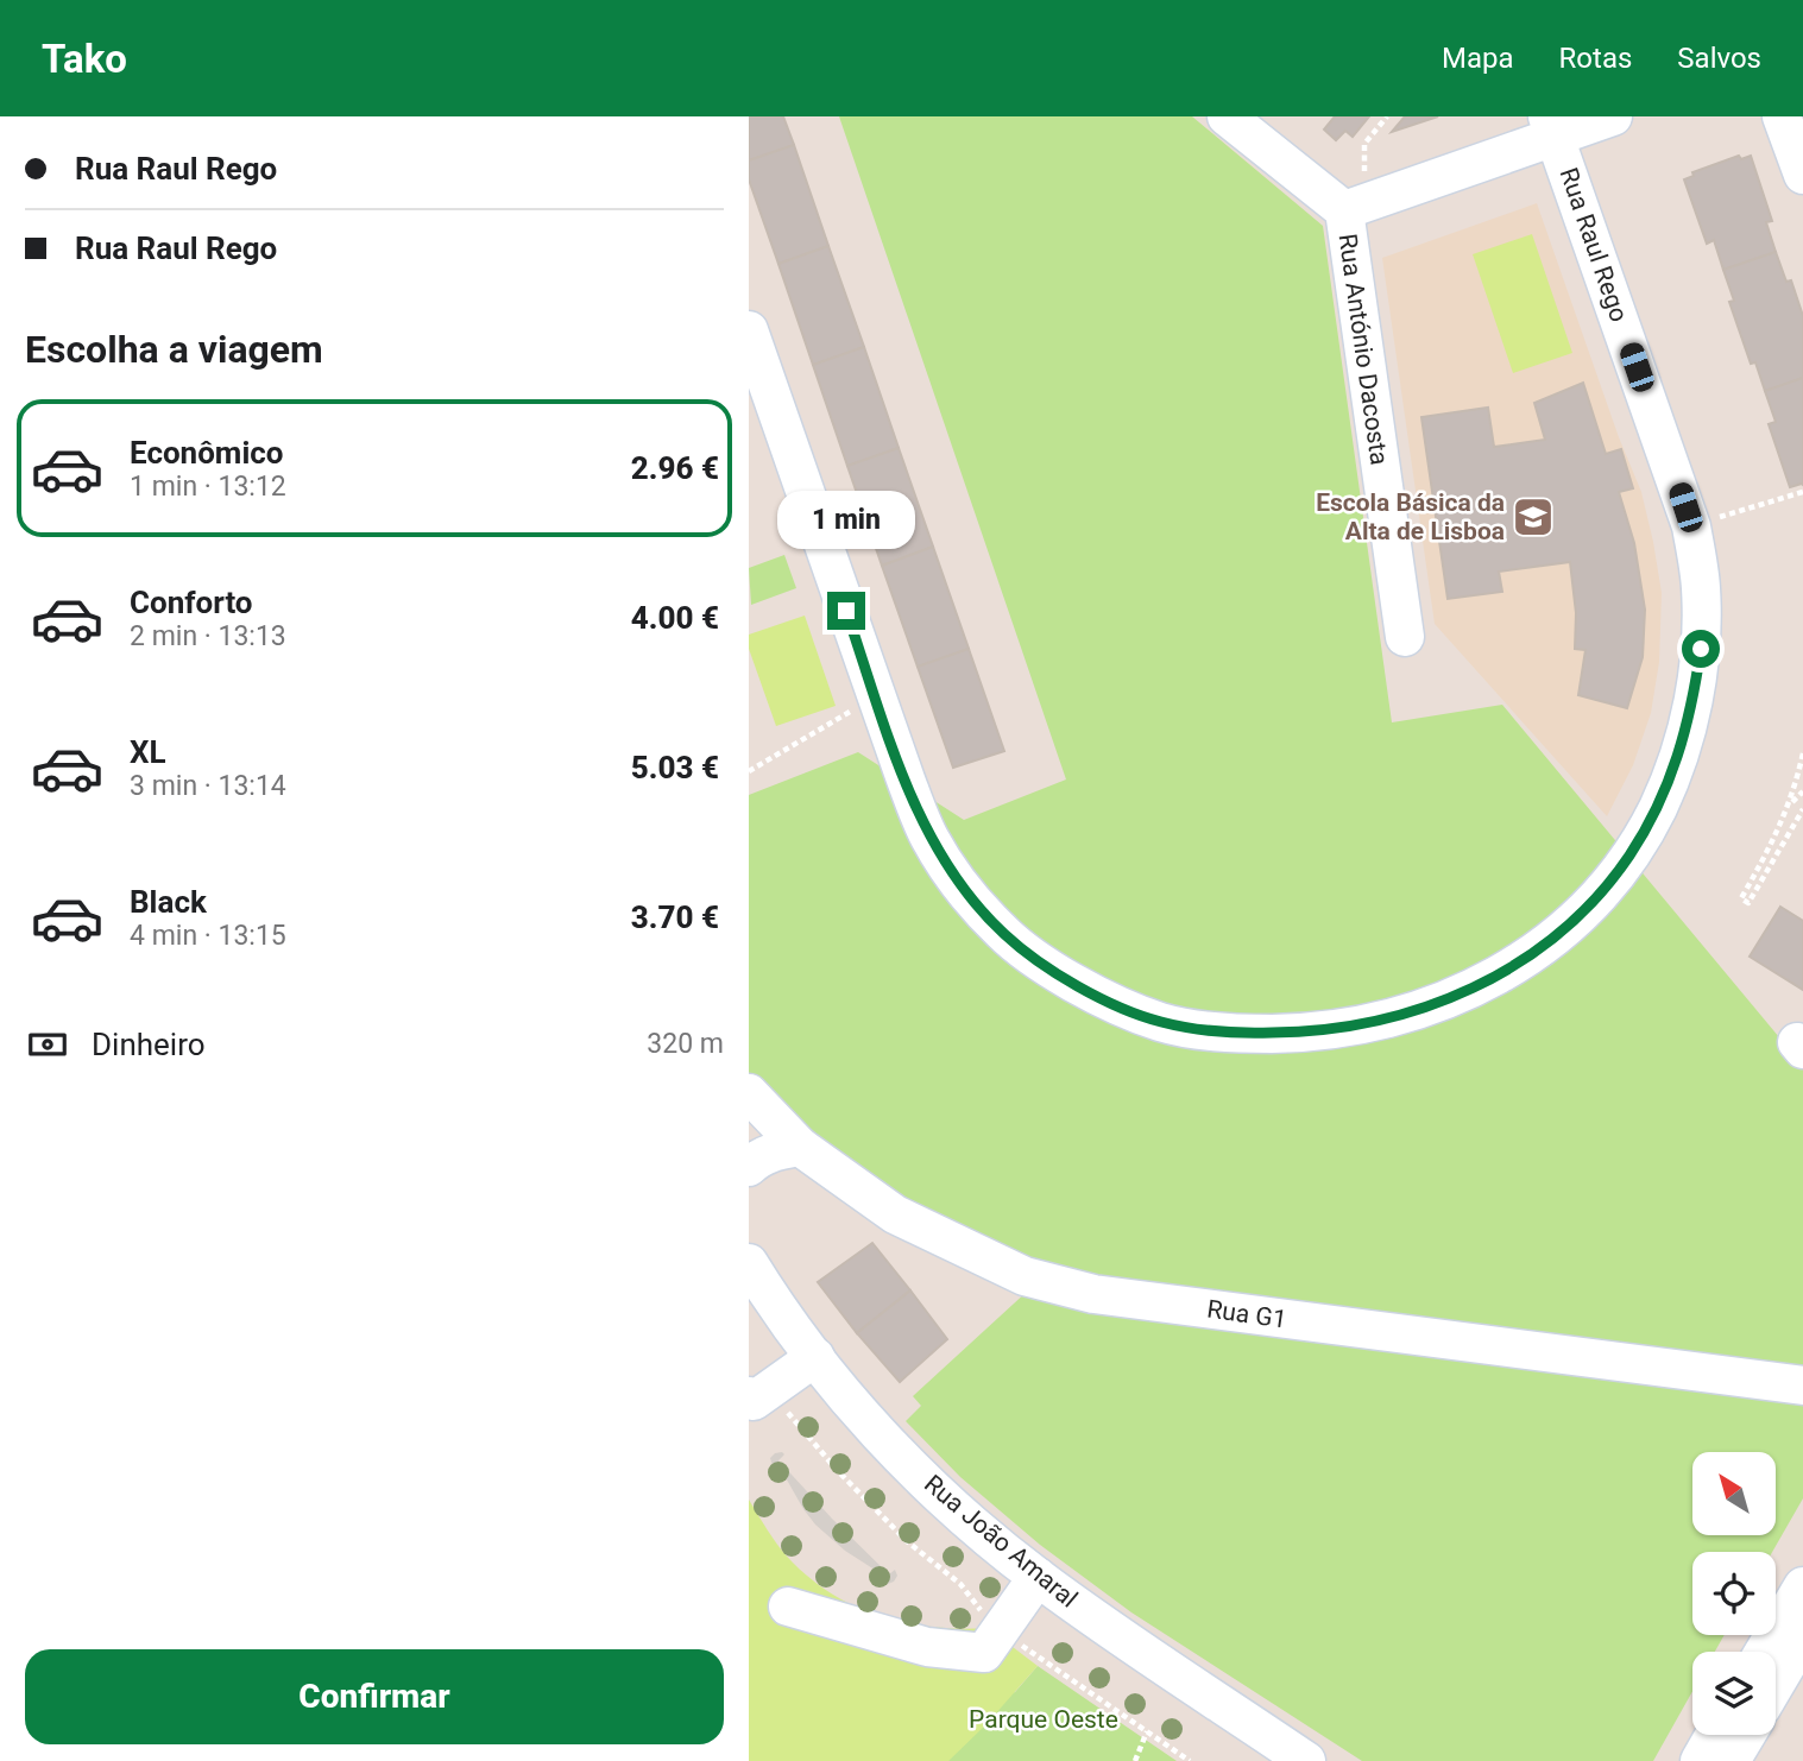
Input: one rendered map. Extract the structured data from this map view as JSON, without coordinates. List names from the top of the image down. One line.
{"streets":{"street":["Rua Raul Rego","Rua António Dacosta","Rua G1","Rua João Amaral"]},"parks":["Parque Oeste"],"places":{"school or university":["Escola Básica da Alta de Lisboa"]},"north":"top left","page":{"header":"Tako","nav":["Mapa","Rotas","Salvos"],"banner":["Rua Raul Rego","Rua Raul Rego"],"heading":"Escolha a viagem","list":[{"name":"Econômico","note":"1 min · 13:12","value":"2.96 €"},{"name":"Conforto","note":"2 min · 13:13","value":"4.00 €"},{"name":"XL","note":"3 min · 13:14","value":"5.03 €"},{"name":"Black","note":"4 min · 13:15","value":"3.70 €"}],"bubble":"1 min","pay":["Dinheiro","320 m"],"buttons":"Confirmar"}}
